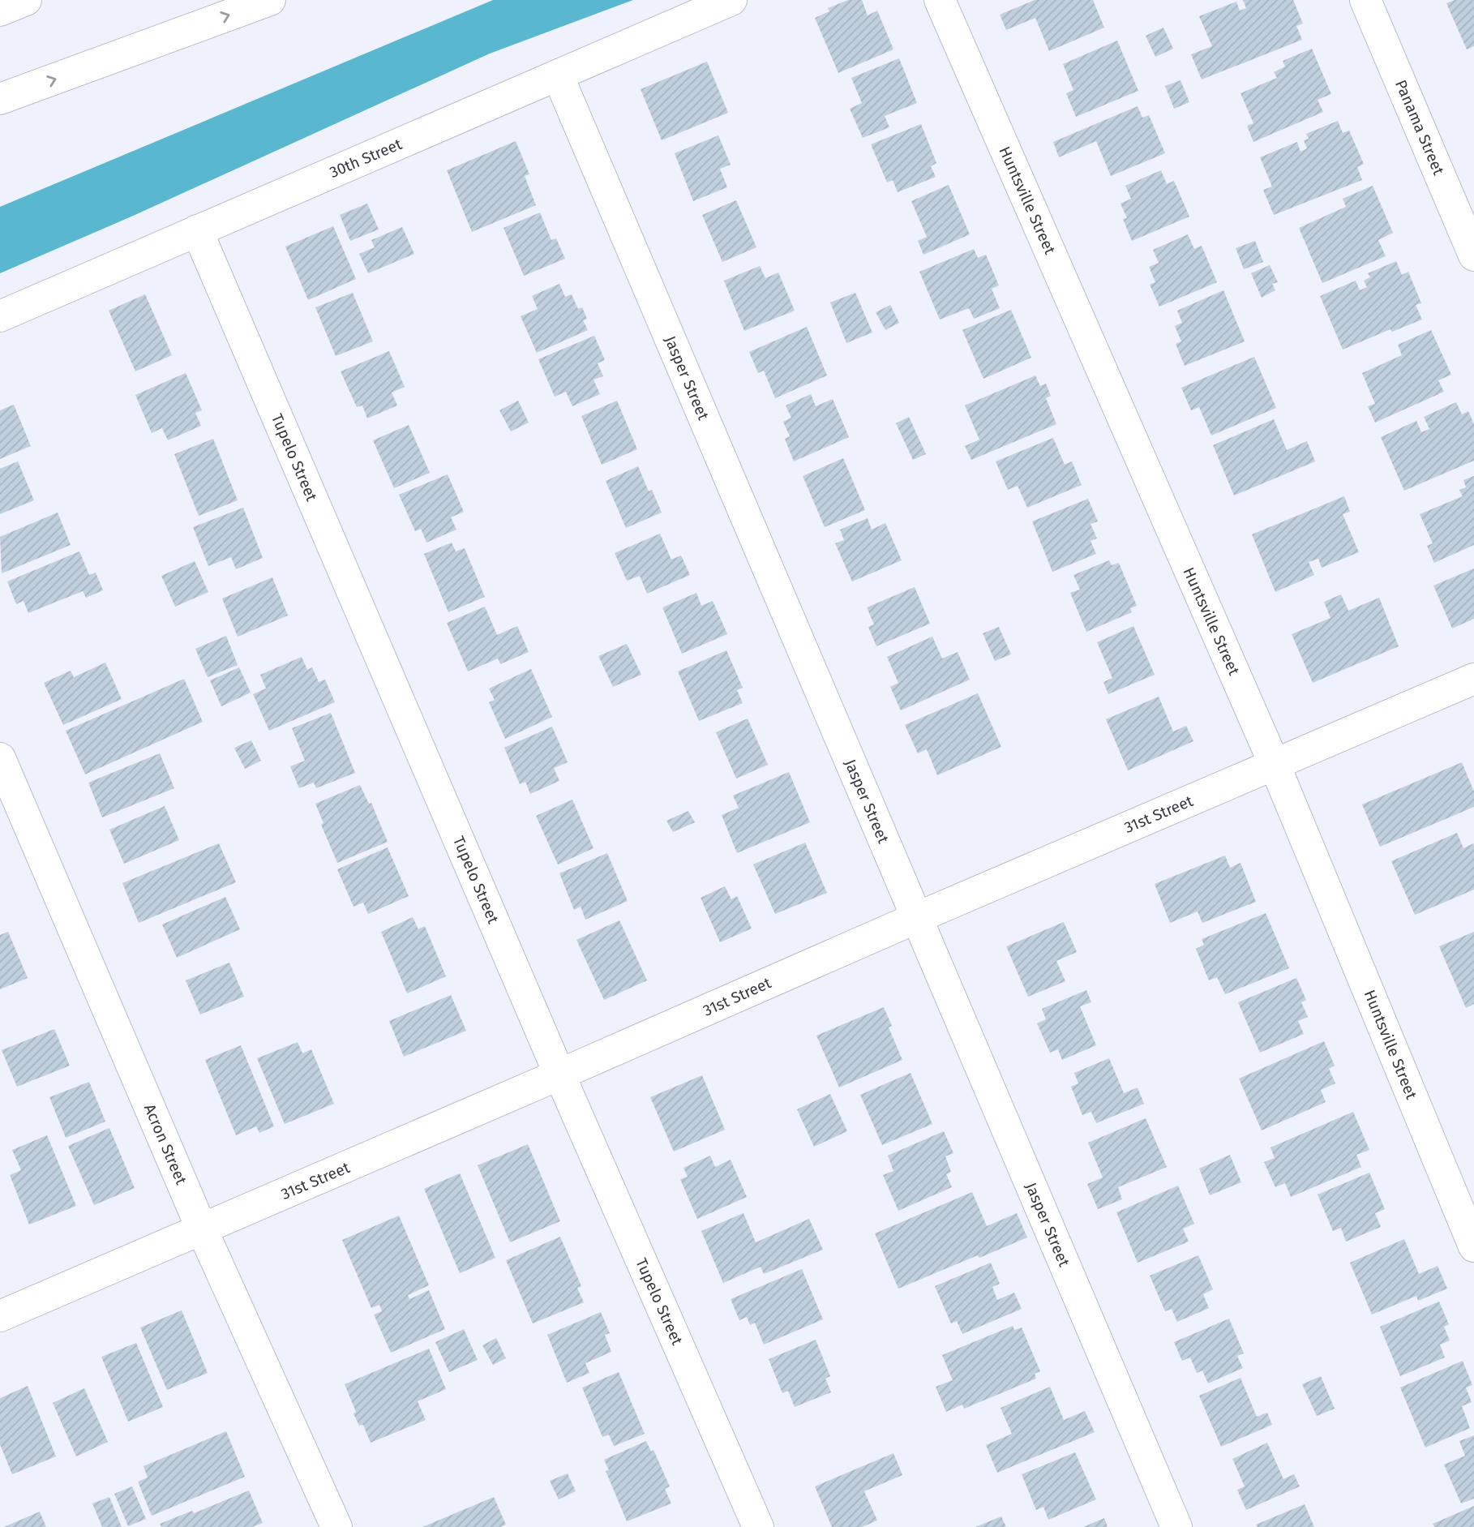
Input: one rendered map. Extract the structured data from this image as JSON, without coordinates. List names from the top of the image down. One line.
{"streets":{"main road":["Panama Street","30th Street","Huntsville Street","Jasper Street","Tupelo Street","31st Street","Acron Street"]},"crossings":[["30th Street","Jasper Street"],["30th Street","Tupelo Street"],["Huntsville Street","31st Street"],["Jasper Street","31st Street"],["Tupelo Street","31st Street"],["31st Street","Acron Street"]]}
